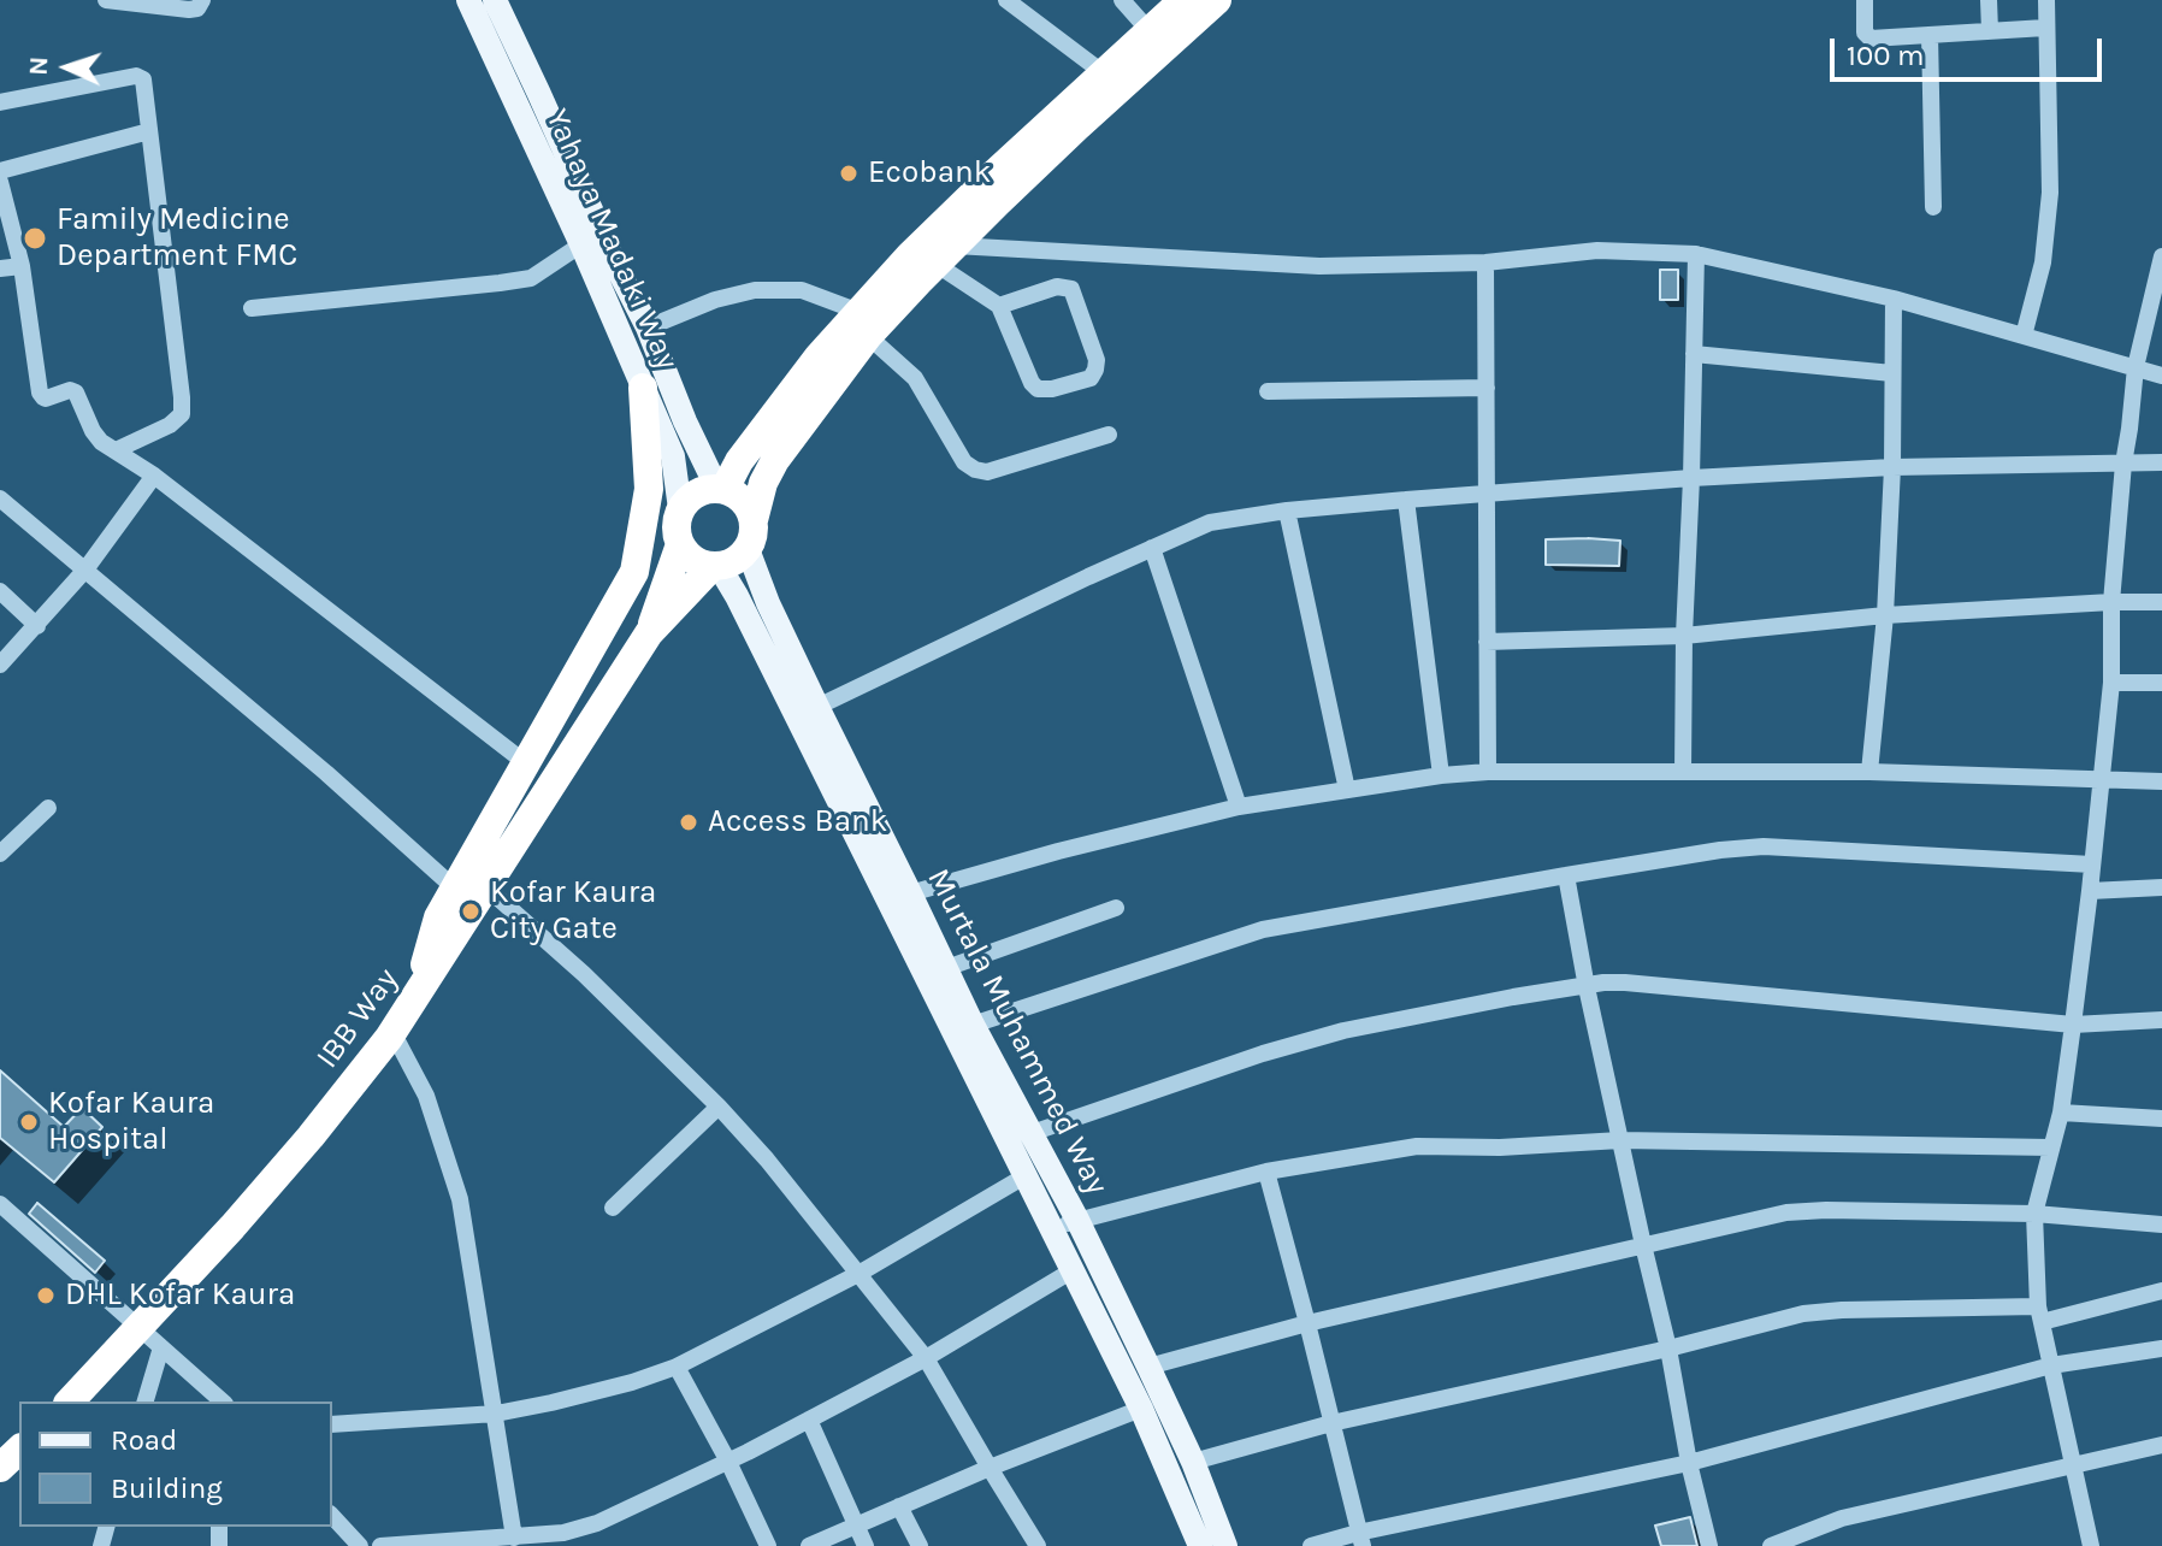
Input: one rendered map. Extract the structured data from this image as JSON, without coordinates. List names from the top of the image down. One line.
{"streets":{"highway":["IBB Way"],"main road":["Yahaya Madaki Way","Murtala Muhammed Way"]},"crossings":[["Yahaya Madaki Way","IBB Way"],["Yahaya Madaki Way","Murtala Muhammed Way"],["IBB Way","Murtala Muhammed Way"]],"places":["Ecobank","Family Medicine Department FMC","Access Bank","Kofar Kaura City Gate","Kofar Kaura Hospital","DHL Kofar Kaura"],"legend":["Road","Building"],"scale_bar":"100 m","north":"left"}
